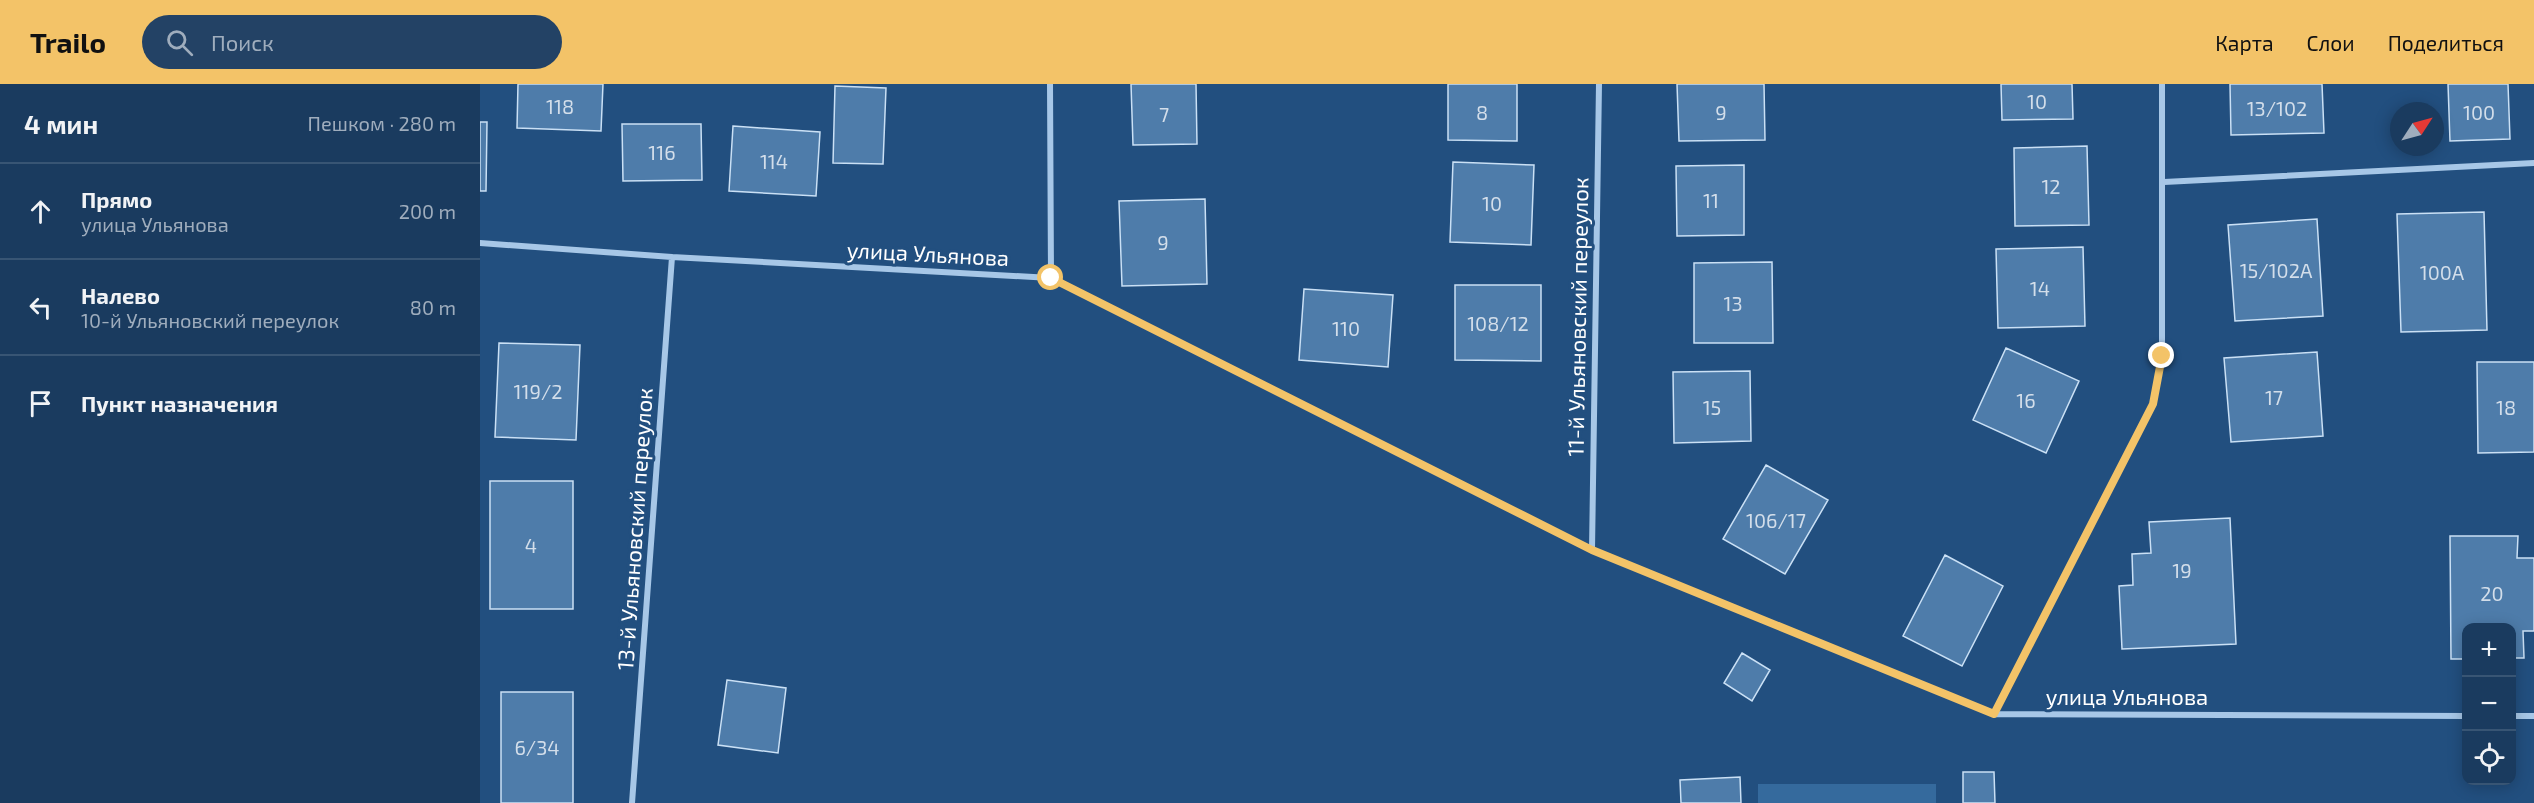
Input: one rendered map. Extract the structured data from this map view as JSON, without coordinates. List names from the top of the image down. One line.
{"streets":{"street":["улица Ульянова","11-й Ульяновский переулок","13-й Ульяновский переулок"]},"crossings":[["улица Ульянова","11-й Ульяновский переулок"],["улица Ульянова","13-й Ульяновский переулок"]],"house_numbers":["10","118","13/102","8","9","100","7","116","114","12","11","10","9","15/102А","100А","14","13","108/12","110","119/2","17","16","15","18","106/17","4","19","20","6/34"],"north":"top right","page":{"header":"Trailo","search":"Поиск","nav":["Карта","Слои","Поделиться"],"heading":["4 мин","Пешком · 280 m"],"list":[["Прямо","улица Ульянова","200 m"],["Налево","10-й Ульяновский переулок","80 m"],"Пункт назначения"],"map_buttons":["+","−"]}}
